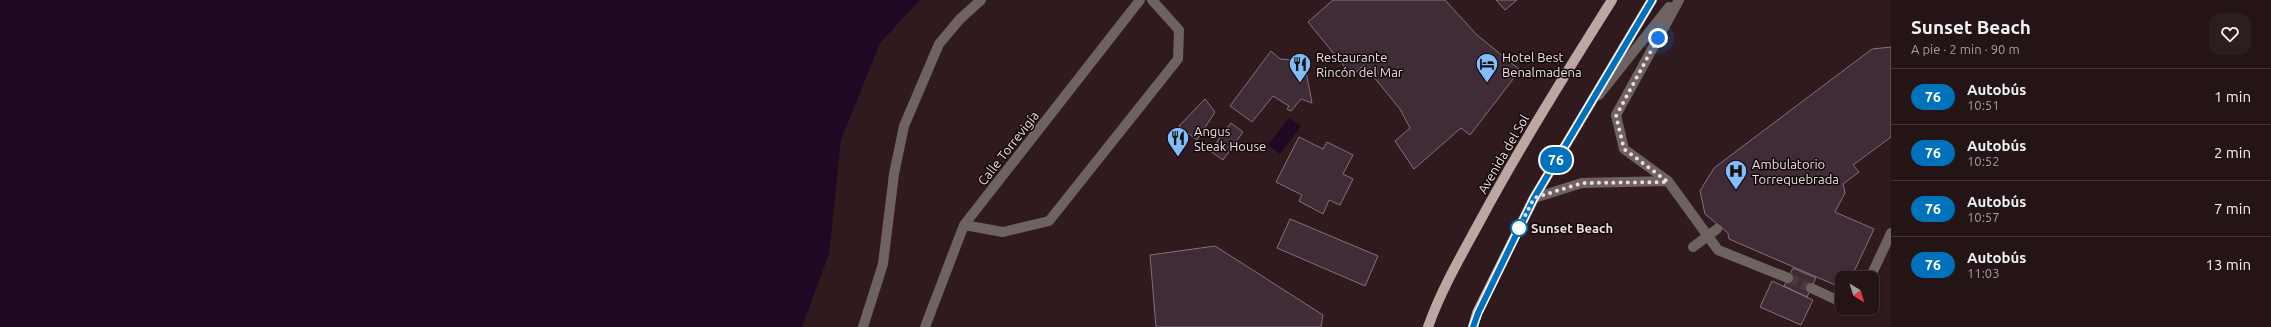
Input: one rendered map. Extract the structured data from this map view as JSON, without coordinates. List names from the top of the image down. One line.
{"streets":{"main road":["Avenida del Sol"],"street":["Calle Torrevigía"]},"places":{"restaurant":["Restaurante Rincón del Mar","Angus Steak House"],"hotel":["Hotel Best Benalmadena"],"hospital":["Ambulatorio Torrequebrada"],"other":["Sunset Beach"]},"lines":["bus line 76"],"north":"bottom right","page":{"on_map":"76","heading":["Sunset Beach","A pie · 2 min · 90 m"],"list":[{"mark":"76","name":"Autobús","note":"10:51","value":"1 min"},{"mark":"76","name":"Autobús","note":"10:52","value":"2 min"},{"mark":"76","name":"Autobús","note":"10:57","value":"7 min"},{"mark":"76","name":"Autobús","note":"11:03","value":"13 min"}]}}
